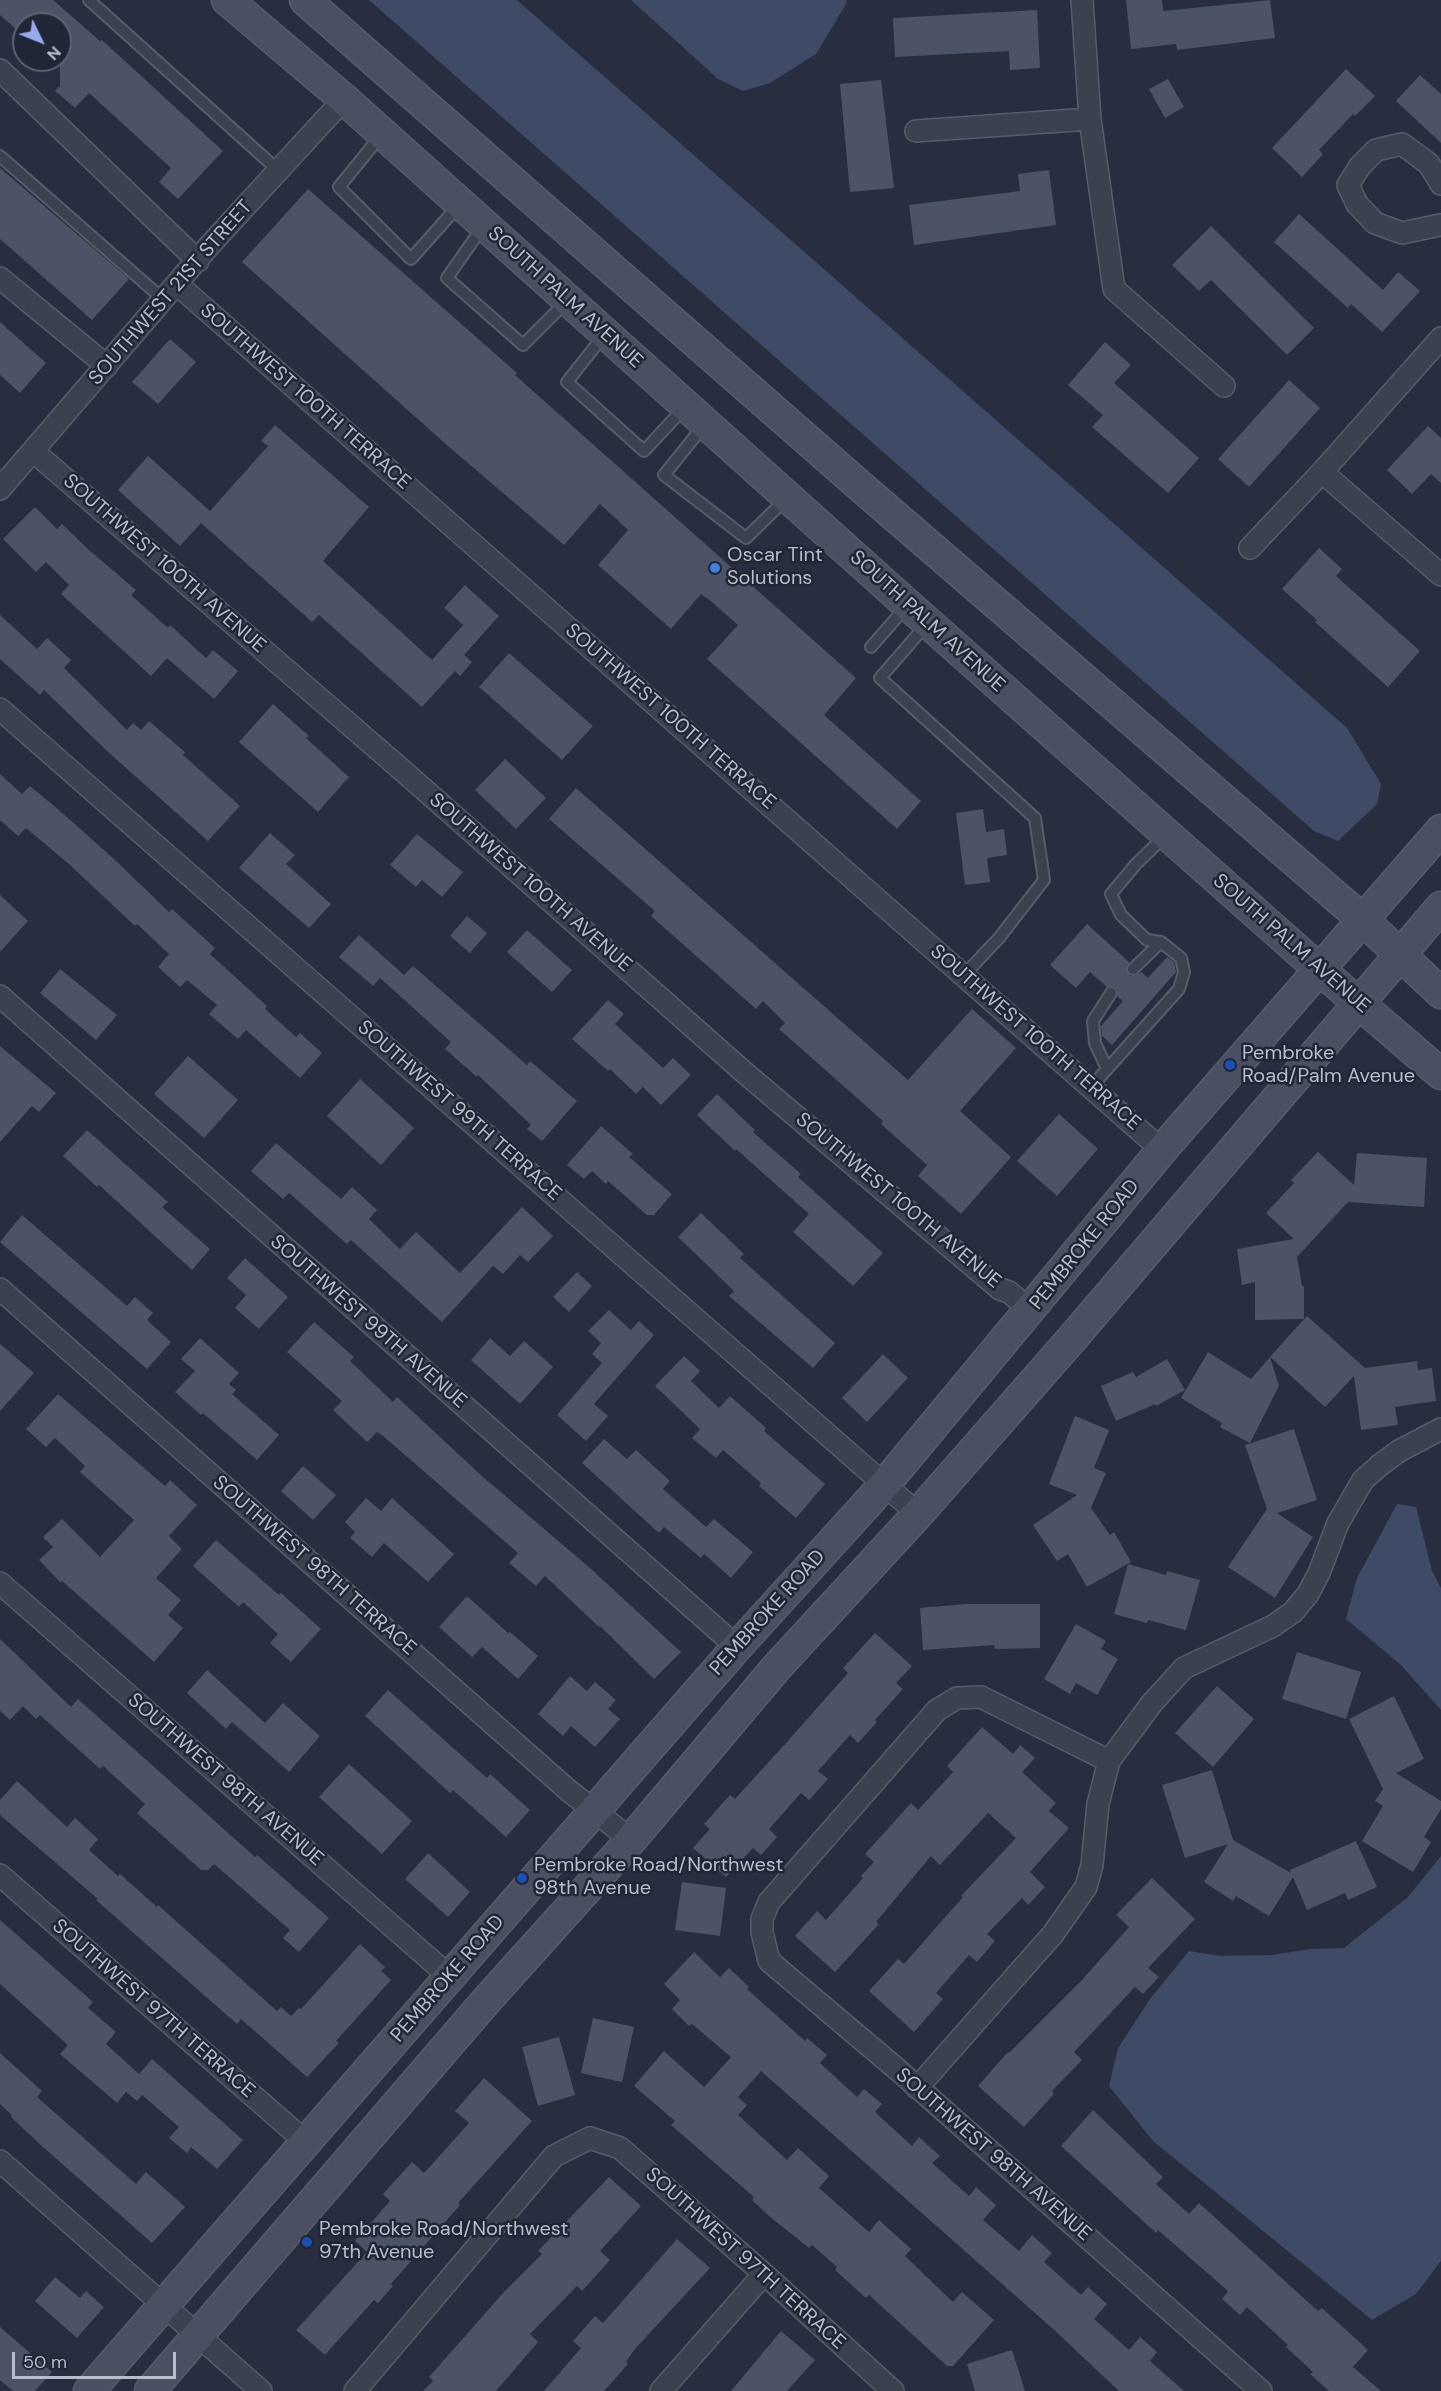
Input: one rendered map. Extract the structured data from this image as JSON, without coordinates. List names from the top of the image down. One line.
{"streets":{"main road":["SOUTH PALM AVENUE","PEMBROKE ROAD"],"street":["SOUTHWEST 21ST STREET","SOUTHWEST 100TH TERRACE","SOUTHWEST 100TH AVENUE","SOUTHWEST 99TH TERRACE","SOUTHWEST 99TH AVENUE","SOUTHWEST 98TH TERRACE","SOUTHWEST 98TH AVENUE","SOUTHWEST 97TH TERRACE"]},"crossings":[["SOUTHWEST 21ST STREET","SOUTH PALM AVENUE"],["SOUTHWEST 21ST STREET","SOUTHWEST 100TH TERRACE"],["SOUTHWEST 21ST STREET","SOUTHWEST 100TH AVENUE"],["SOUTH PALM AVENUE","PEMBROKE ROAD"],["SOUTHWEST 100TH TERRACE","PEMBROKE ROAD"],["SOUTHWEST 100TH AVENUE","PEMBROKE ROAD"],["SOUTHWEST 99TH TERRACE","PEMBROKE ROAD"],["PEMBROKE ROAD","SOUTHWEST 99TH AVENUE"],["PEMBROKE ROAD","SOUTHWEST 98TH TERRACE"],["PEMBROKE ROAD","SOUTHWEST 98TH AVENUE"],["PEMBROKE ROAD","SOUTHWEST 97TH TERRACE"]],"places":["Oscar Tint Solutions","Pembroke Road/Palm Avenue","Pembroke Road/Northwest 98th Avenue","Pembroke Road/Northwest 97th Avenue"],"scale_bar":"50 m","north":"bottom right"}
